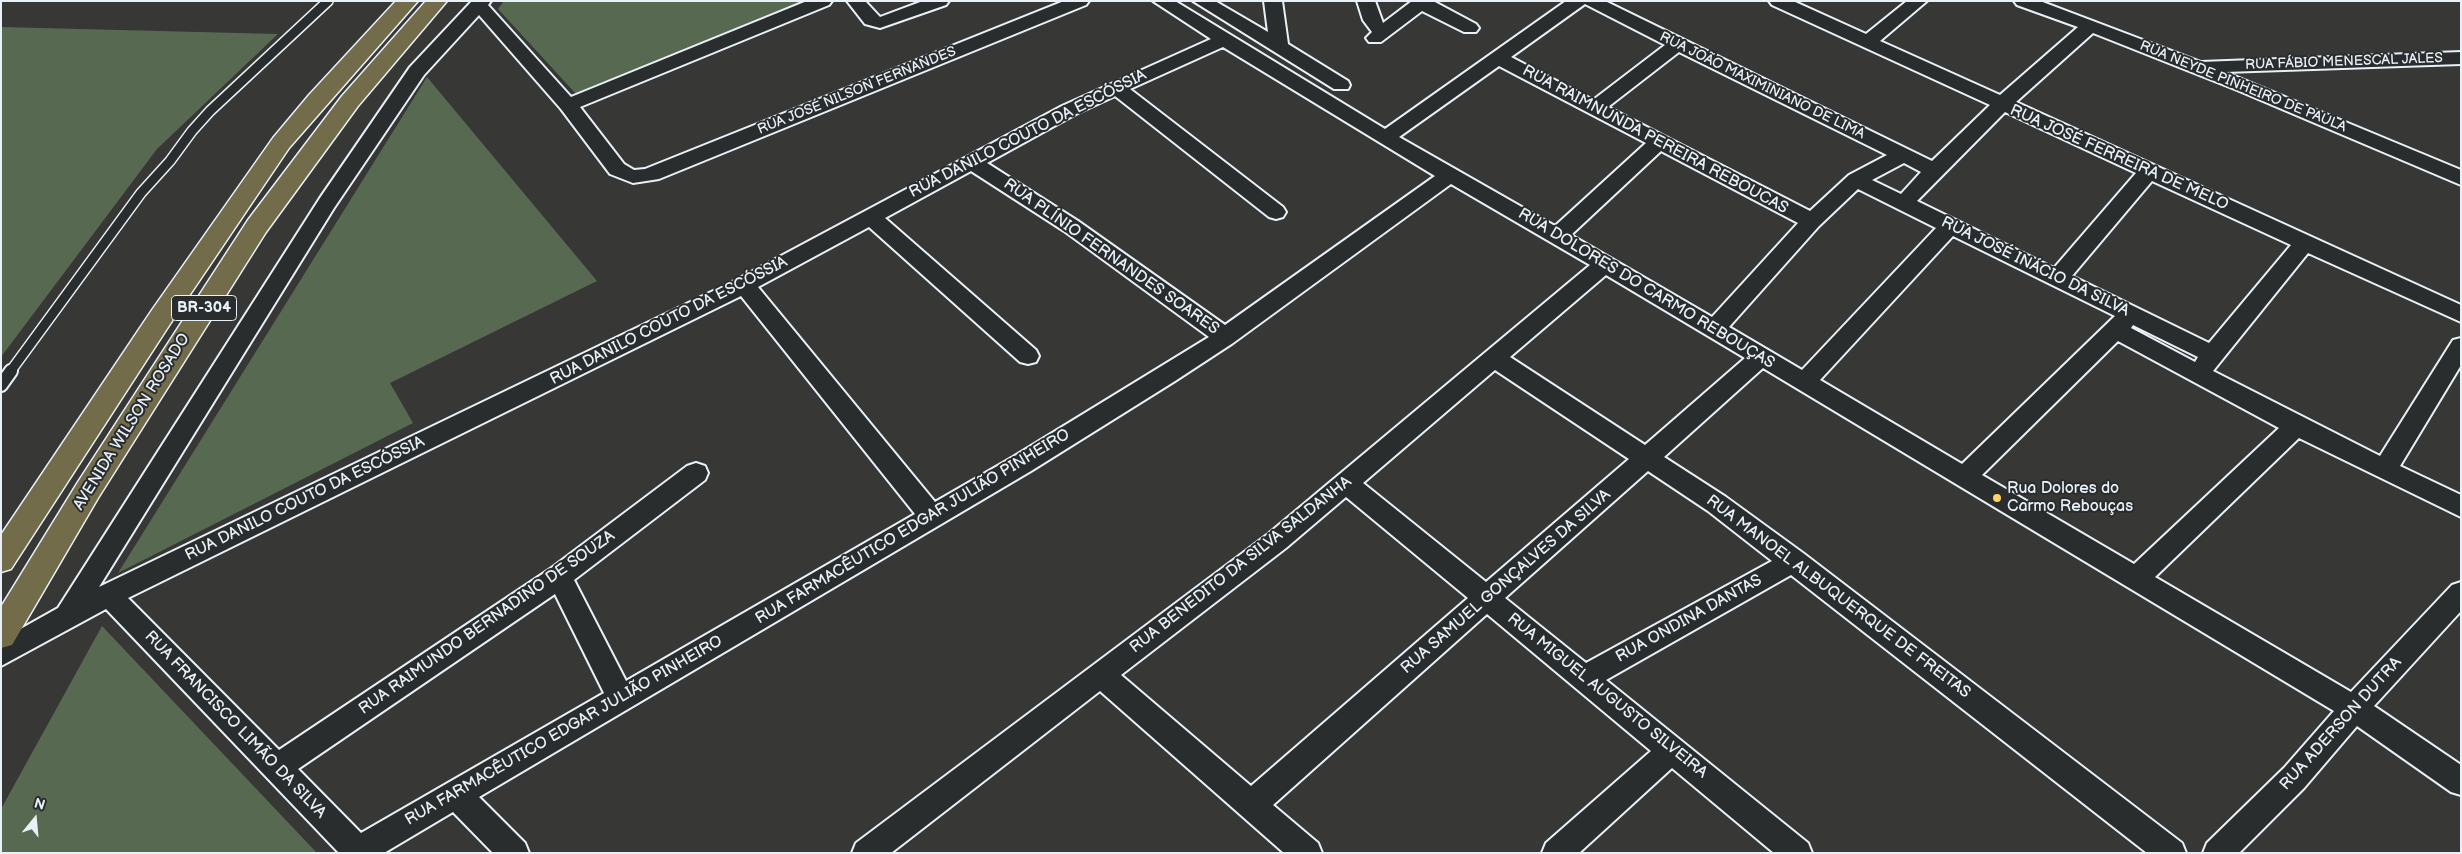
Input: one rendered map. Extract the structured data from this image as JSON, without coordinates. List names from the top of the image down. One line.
{"streets":{"highway":["BR-304","AVENIDA WILSON ROSADO"],"street":["RUA FÁBIO MENESCAL JALES","RUA JOÃO MAXIMINIANO DE LIMA","RUA NEYDE PINHEIRO DE PAULA","RUA JOSÉ NILSON FERNANDES","RUA DANILO COUTO DA ESCÓSSIA","RUA RAIMNUNDA PEREIRA REBOUCAS","RUA JOSÉ FERREIRA DE MELO","RUA PLÍNIO FERNANDES SOARES","RUA JOSÉ INÁCIO DA SILVA","RUA DOLORES DO CARMO REBOUÇAS","RUA FARMACÊUTICO EDGAR JULIÃO PINHEIRO","RUA BENEDITO DA SILVA SALDANHA","RUA SAMUEL GONÇALVES DA SILVA","RUA MANOEL ALBUQUERQUE DE FREITAS","RUA ONDINA DANTAS","RUA RAIMUNDO BERNADINO DE SOUZA","RUA MIGUEL AUGUSTO SILVEIRA","RUA ADERSON DUTRA","RUA FRANCISCO LIMÃO DA SILVA"]},"crossings":[["RUA FÁBIO MENESCAL JALES","RUA NEYDE PINHEIRO DE PAULA"],["RUA DANILO COUTO DA ESCÓSSIA","RUA PLÍNIO FERNANDES SOARES"],["RUA DANILO COUTO DA ESCÓSSIA","RUA DOLORES DO CARMO REBOUÇAS"],["RUA DANILO COUTO DA ESCÓSSIA","RUA FRANCISCO LIMÃO DA SILVA"],["RUA PLÍNIO FERNANDES SOARES","RUA FARMACÊUTICO EDGAR JULIÃO PINHEIRO"],["RUA DOLORES DO CARMO REBOUÇAS","RUA FARMACÊUTICO EDGAR JULIÃO PINHEIRO"],["RUA DOLORES DO CARMO REBOUÇAS","RUA BENEDITO DA SILVA SALDANHA"],["RUA DOLORES DO CARMO REBOUÇAS","RUA SAMUEL GONÇALVES DA SILVA"],["RUA DOLORES DO CARMO REBOUÇAS","RUA ADERSON DUTRA"],["RUA FARMACÊUTICO EDGAR JULIÃO PINHEIRO","RUA FRANCISCO LIMÃO DA SILVA"],["RUA BENEDITO DA SILVA SALDANHA","RUA MANOEL ALBUQUERQUE DE FREITAS"],["RUA BENEDITO DA SILVA SALDANHA","RUA MIGUEL AUGUSTO SILVEIRA"],["RUA SAMUEL GONÇALVES DA SILVA","RUA MANOEL ALBUQUERQUE DE FREITAS"],["RUA SAMUEL GONÇALVES DA SILVA","RUA MIGUEL AUGUSTO SILVEIRA"],["RUA MANOEL ALBUQUERQUE DE FREITAS","RUA ONDINA DANTAS"],["RUA ONDINA DANTAS","RUA MIGUEL AUGUSTO SILVEIRA"],["RUA RAIMUNDO BERNADINO DE SOUZA","RUA FRANCISCO LIMÃO DA SILVA"]],"places":["Rua Dolores do Carmo Rebouças"],"north":"top"}
